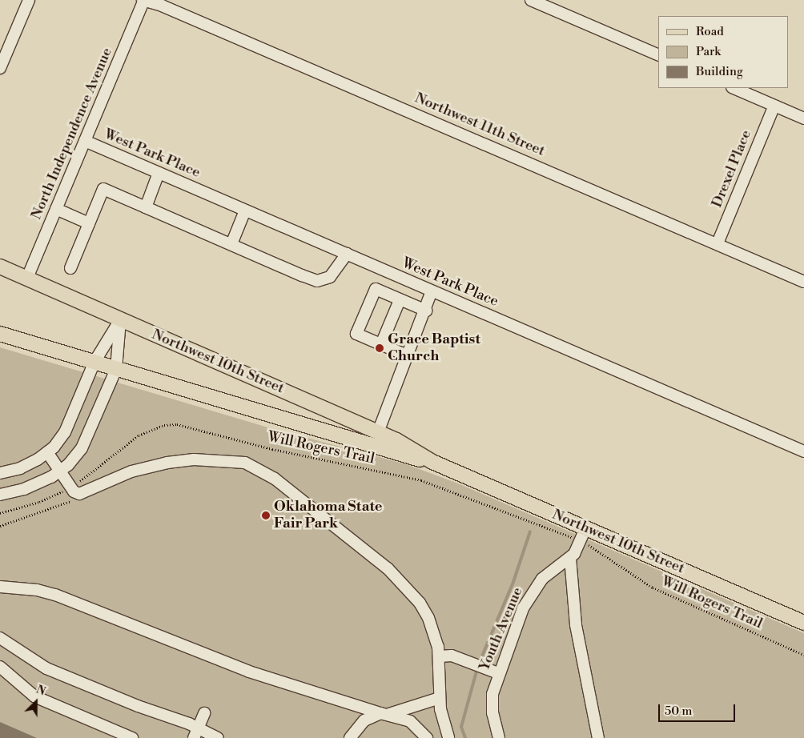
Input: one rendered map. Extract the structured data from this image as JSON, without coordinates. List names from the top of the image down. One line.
{"streets":{"main road":["Northwest 10th Street"],"street":["Northwest 11th Street","North Independence Avenue","West Park Place","Drexel Place","Youth Avenue"],"path":["Will Rogers Trail"]},"crossings":[["Northwest 11th Street","North Independence Avenue"],["Northwest 11th Street","Drexel Place"],["North Independence Avenue","West Park Place"],["North Independence Avenue","Northwest 10th Street"],["Northwest 10th Street","Youth Avenue"]],"places":["Grace Baptist Church","Oklahoma State Fair Park"],"legend":["Road","Park","Building"],"scale_bar":"50 m","north":"top right"}
